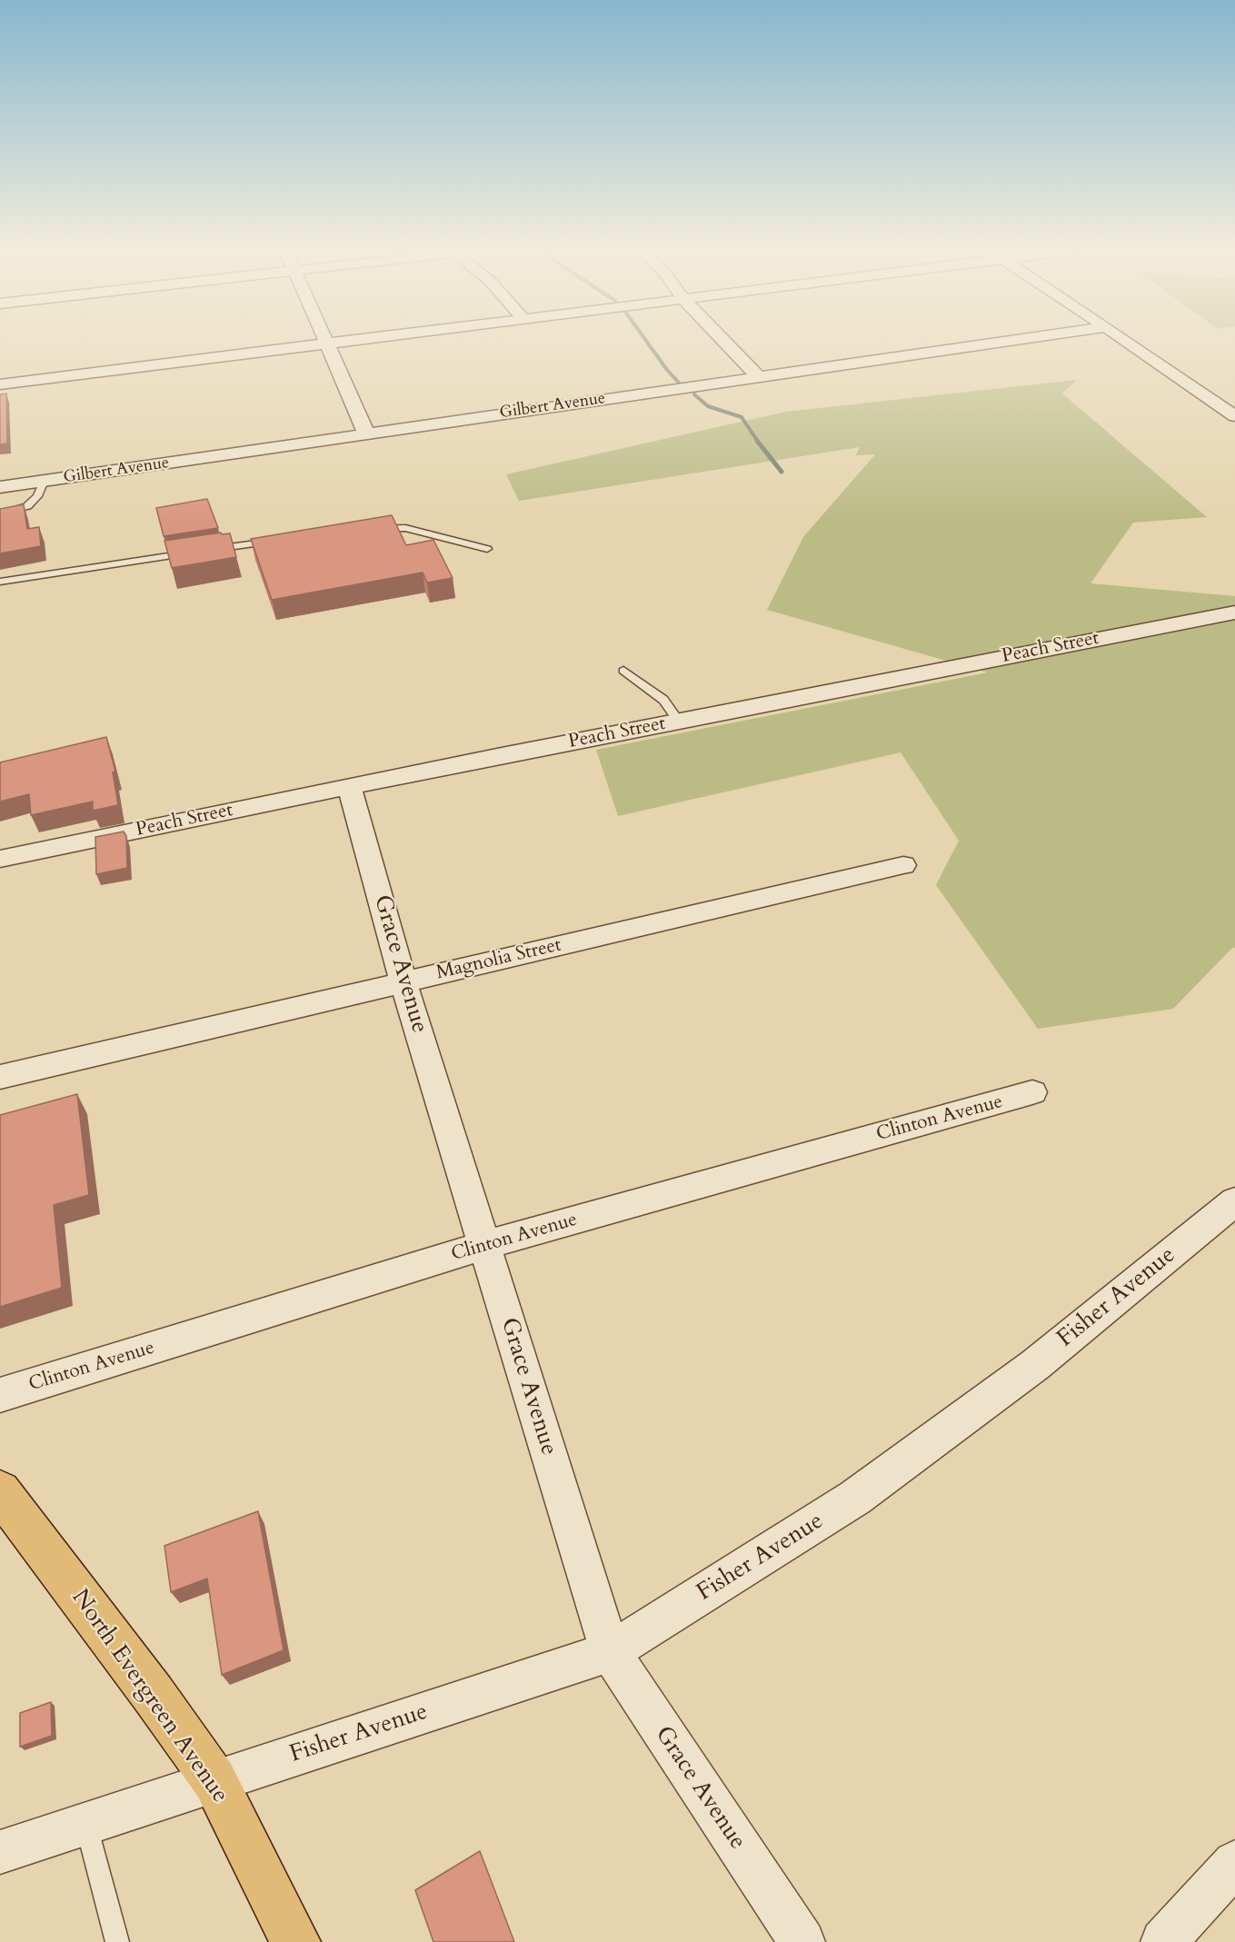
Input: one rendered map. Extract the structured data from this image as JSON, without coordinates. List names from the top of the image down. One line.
{"streets":{"main road":["North Evergreen Avenue"],"street":["Gilbert Avenue","Peach Street","Magnolia Street","Grace Avenue","Clinton Avenue","Fisher Avenue"]},"crossings":[["Peach Street","Grace Avenue"],["Magnolia Street","Grace Avenue"],["Grace Avenue","Clinton Avenue"],["Grace Avenue","Fisher Avenue"],["Fisher Avenue","North Evergreen Avenue"]]}
